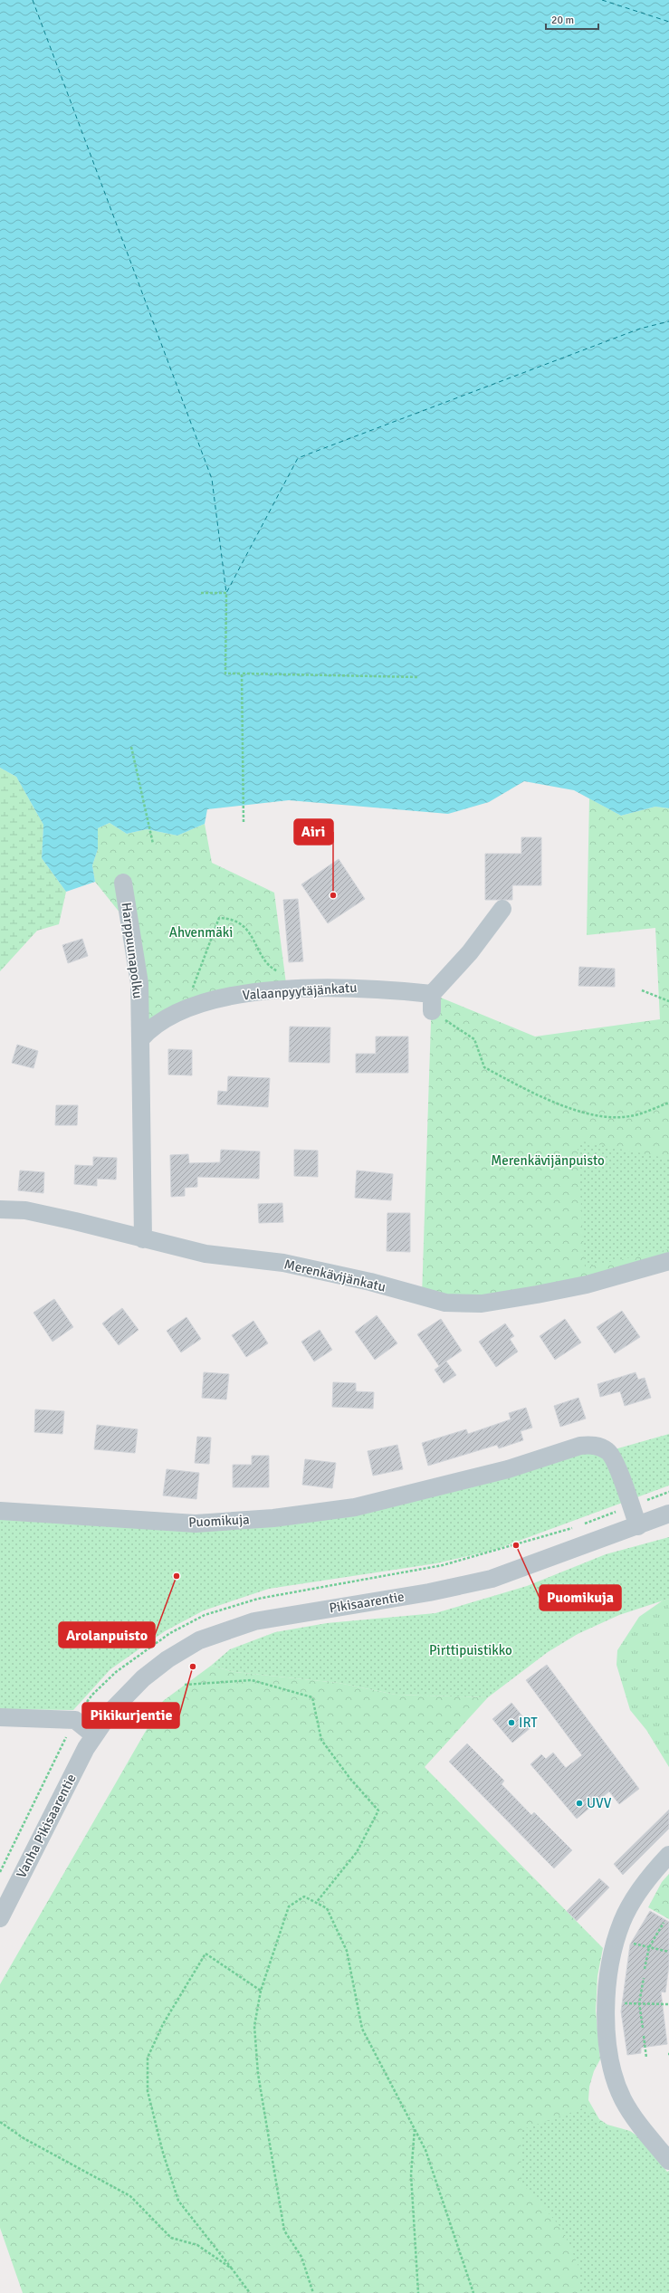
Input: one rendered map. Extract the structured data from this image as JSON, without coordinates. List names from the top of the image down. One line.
{"streets":{"street":["Harppuunapolku","Valaanpyytäjänkatu","Merenkävijänkatu","Puomikuja","Pikisaarentie","Vanha Pikisaarentie"]},"crossings":[["Harppuunapolku","Valaanpyytäjänkatu"],["Puomikuja","Pikisaarentie"],["Pikisaarentie","Vanha Pikisaarentie"]],"parks":["Ahvenmäki","Merenkävijänpuisto","Pirttipuistikko"],"places":["Airi","Puomikuja","Arolanpuisto","Pikikurjentie","IRT","UVV"],"scale_bar":"20 m"}
